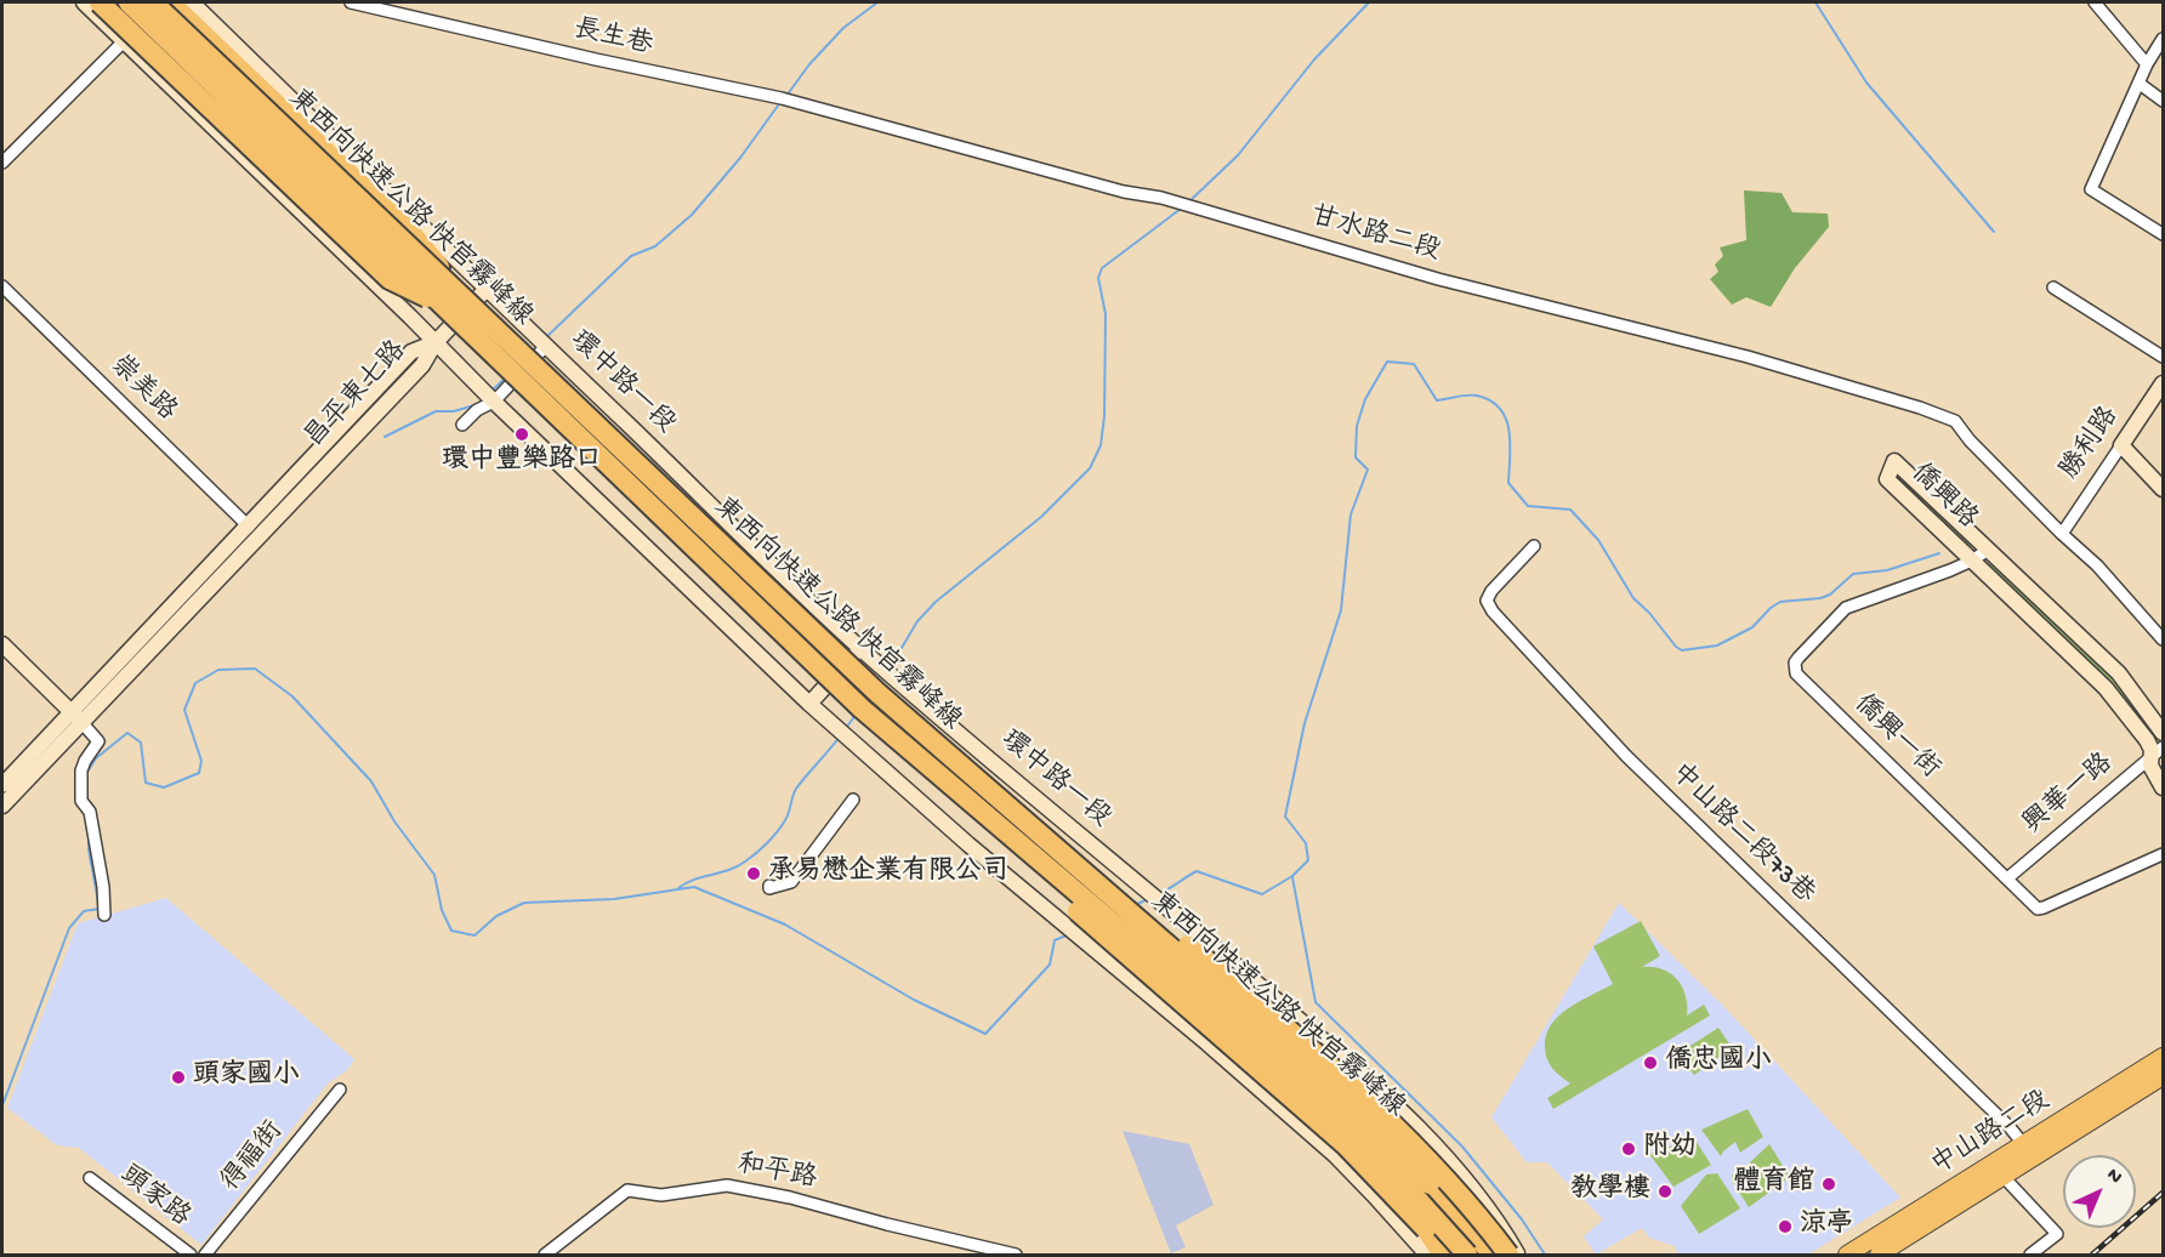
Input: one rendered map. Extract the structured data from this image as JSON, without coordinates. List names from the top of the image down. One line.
{"streets":{"highway":["東西向快速公路 快官霧峰線"],"main road":["中山路二段"],"street":["長生巷","甘水路二段","環中路一段","崇美路","昌平東七路","勝利路","僑興路","僑興一街","興華一路","中山路二段73巷","得福街","和平路","頭家路"]},"crossings":[["長生巷","甘水路二段"],["甘水路二段","勝利路"],["崇美路","昌平東七路"],["僑興路","僑興一街"],["僑興路","興華一路"],["僑興一街","興華一路"],["中山路二段73巷","中山路二段"]],"places":["環中豐樂路口","承易懋企業有限公司","僑忠國小","頭家國小","附幼","體育館","教學樓","涼亭"],"north":"top right"}
